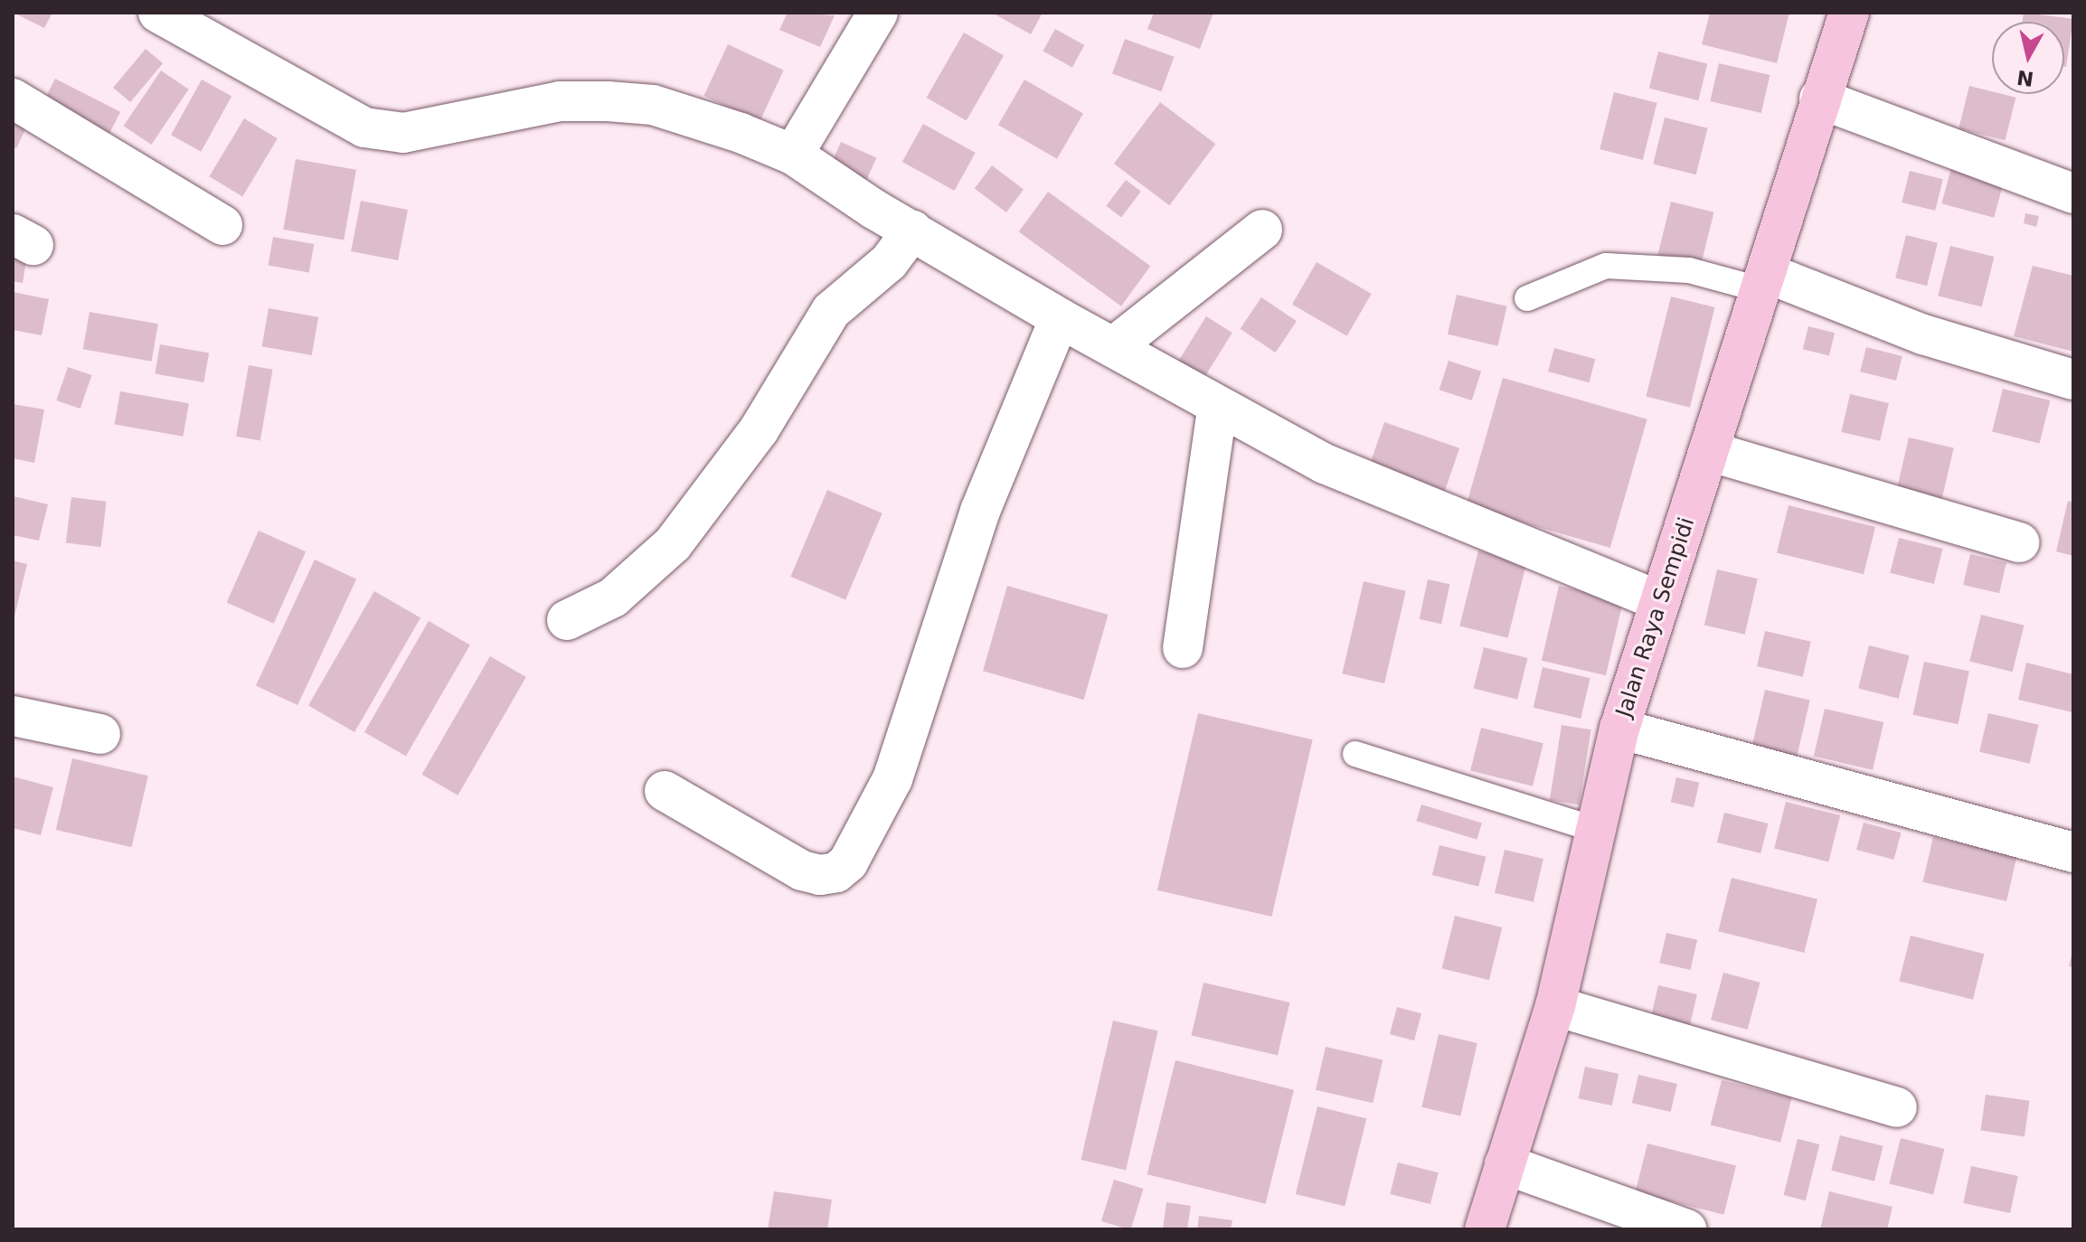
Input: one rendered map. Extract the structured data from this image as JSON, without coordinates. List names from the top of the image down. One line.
{"streets":{"main road":["Jalan Raya Sempidi"]},"north":"bottom"}
